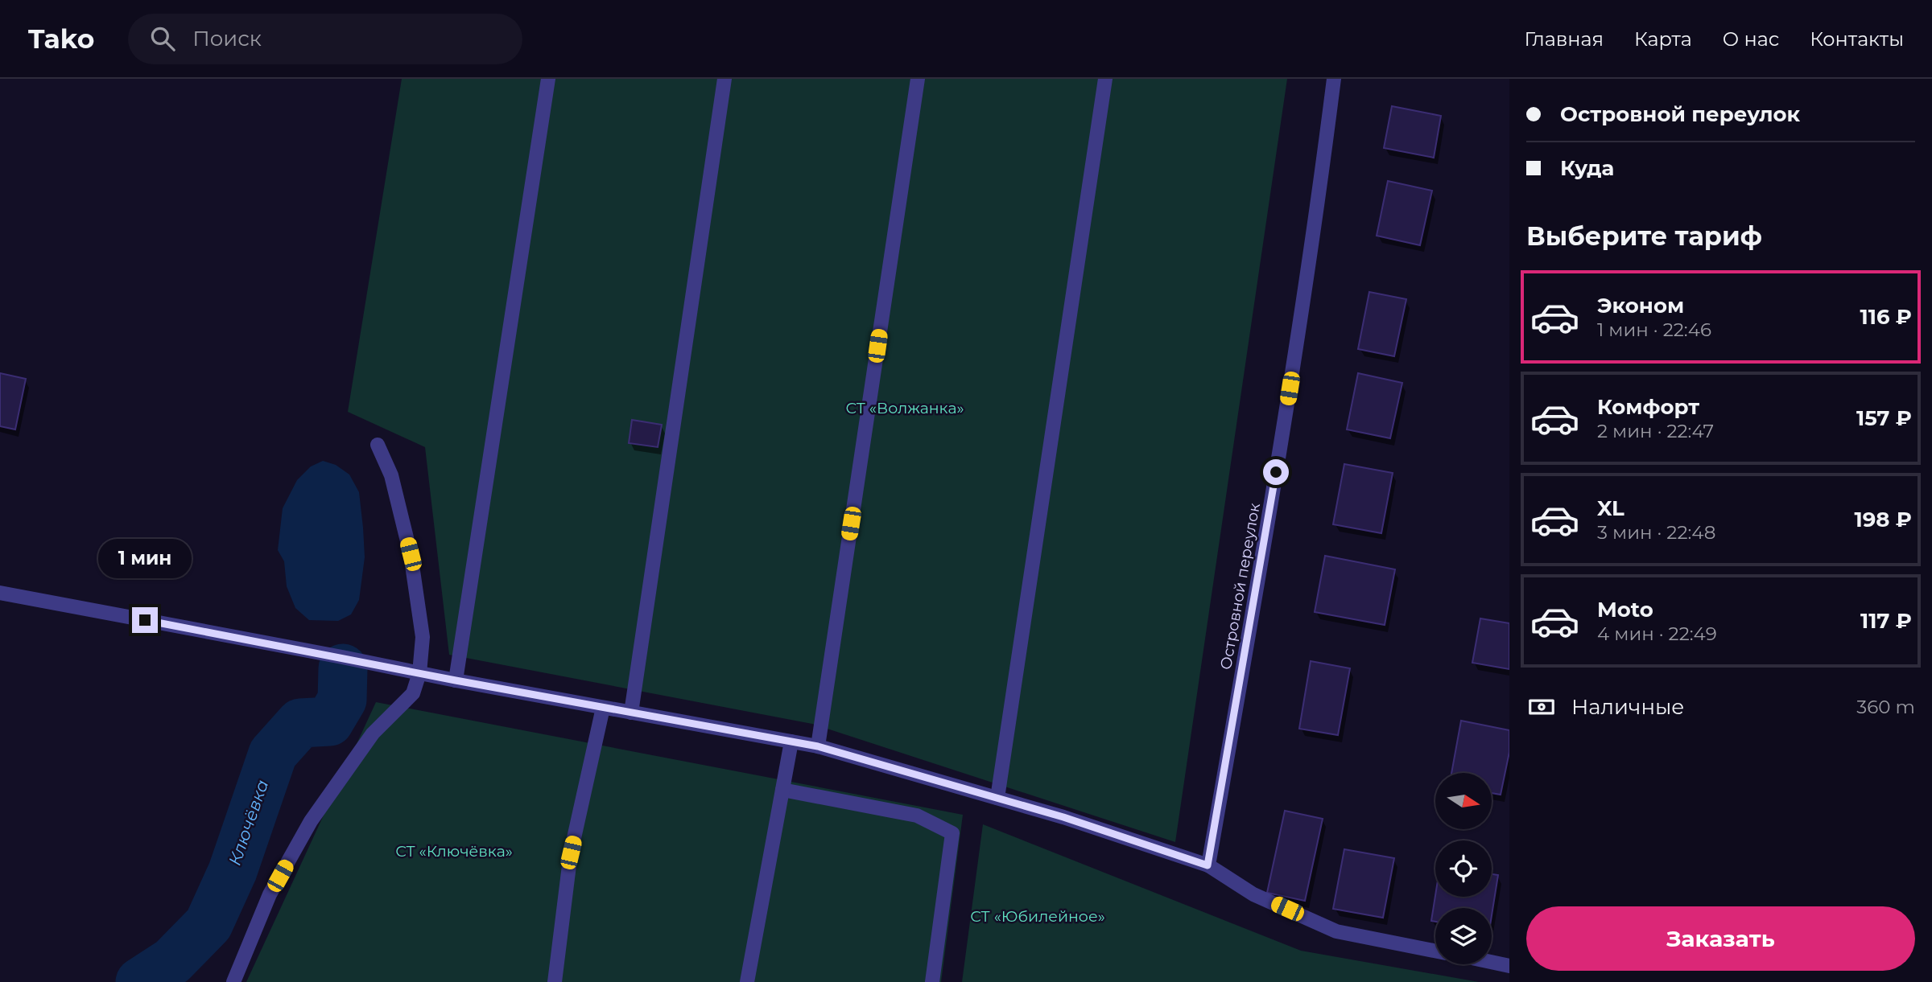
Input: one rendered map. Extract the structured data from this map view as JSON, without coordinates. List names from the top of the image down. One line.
{"streets":{"street":["Островной переулок"]},"water":["Ключёвка"],"parks":["СТ «Волжанка»","СТ «Ключёвка»","СТ «Юбилейное»"],"north":"right","page":{"header":"Tako","search":"Поиск","nav":["Главная","Карта","О нас","Контакты"],"banner":["Островной переулок","Куда"],"heading":"Выберите тариф","list":[{"name":"Эконом","note":"1 мин · 22:46","value":"116 ₽"},{"name":"Комфорт","note":"2 мин · 22:47","value":"157 ₽"},{"name":"XL","note":"3 мин · 22:48","value":"198 ₽"},{"name":"Moto","note":"4 мин · 22:49","value":"117 ₽"}],"bubble":"1 мин","pay":["Наличные","360 m"],"buttons":"Заказать"}}
